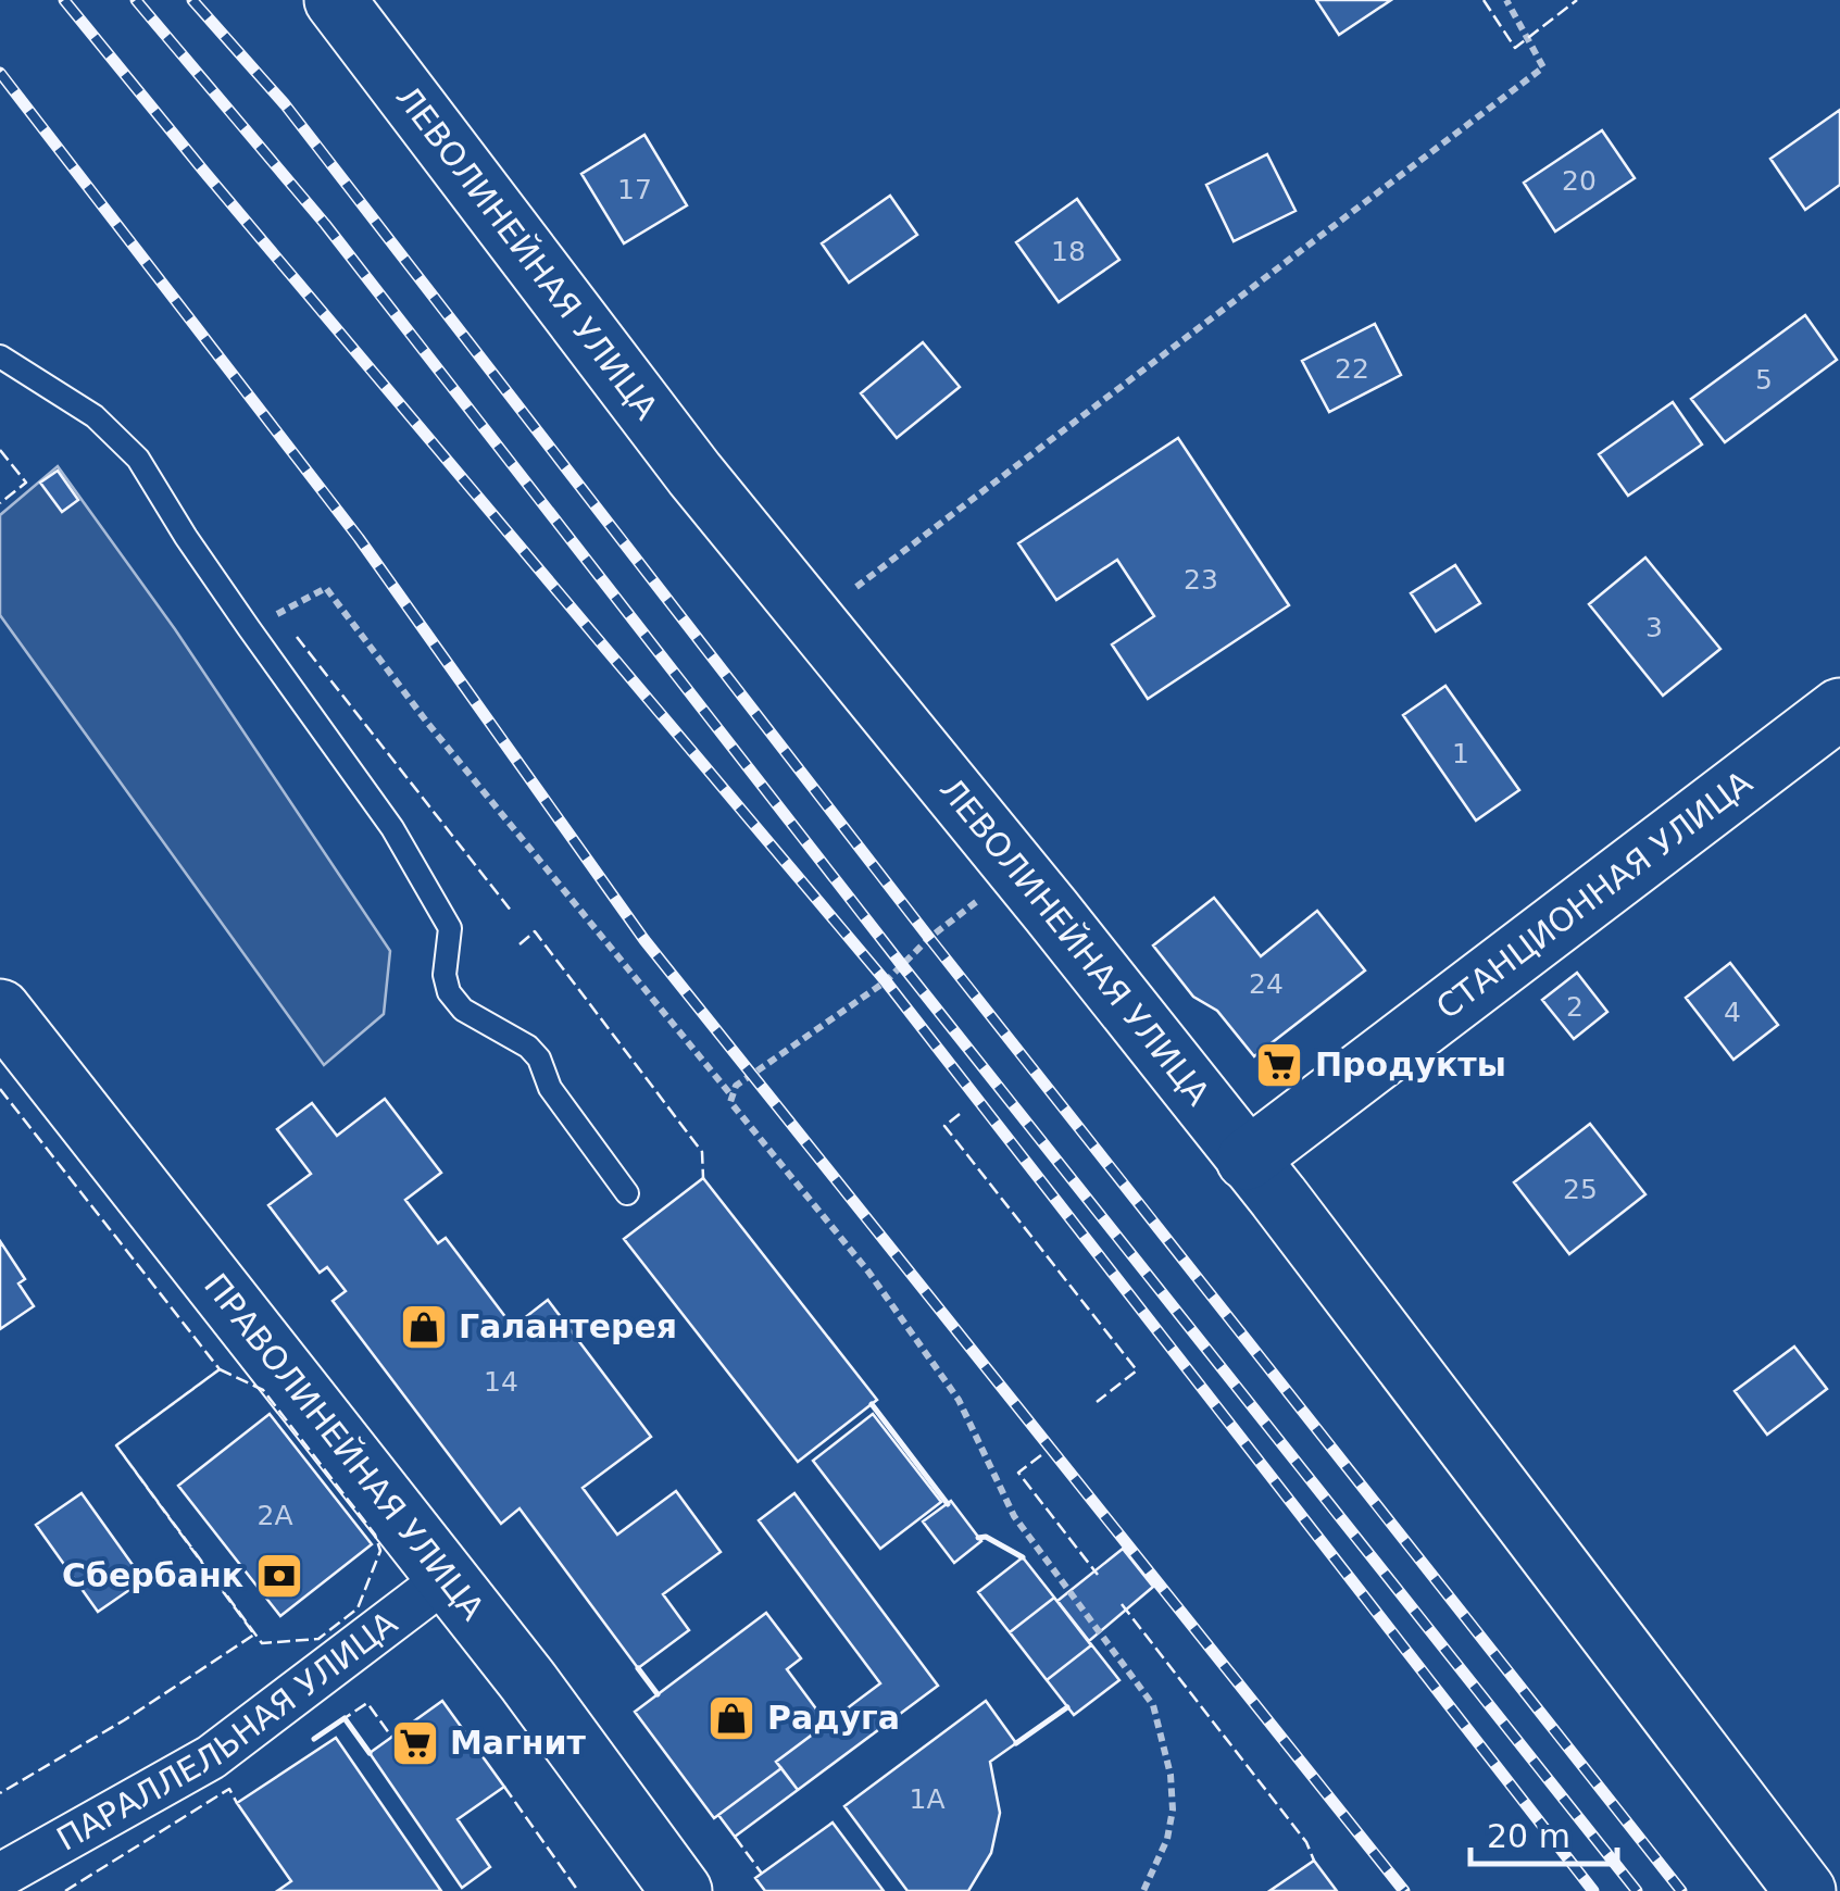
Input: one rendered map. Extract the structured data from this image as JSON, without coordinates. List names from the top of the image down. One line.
{"streets":{"main road":["ЛЕВОЛИНЕЙНАЯ УЛИЦА","СТАНЦИОННАЯ УЛИЦА","ПРАВОЛИНЕЙНАЯ УЛИЦА"],"street":["ПАРАЛЛЕЛЬНАЯ УЛИЦА"]},"crossings":[["ЛЕВОЛИНЕЙНАЯ УЛИЦА","СТАНЦИОННАЯ УЛИЦА"],["ПРАВОЛИНЕЙНАЯ УЛИЦА","ПАРАЛЛЕЛЬНАЯ УЛИЦА"]],"places":{"supermarket":["Продукты","Магнит"],"shop":["Галантерея","Радуга"],"bank":["Сбербанк"]},"house_numbers":["20","17","18","22","5","23","3","1","24","2","4","25","14","2А","1А"],"scale_bar":"20 m"}
